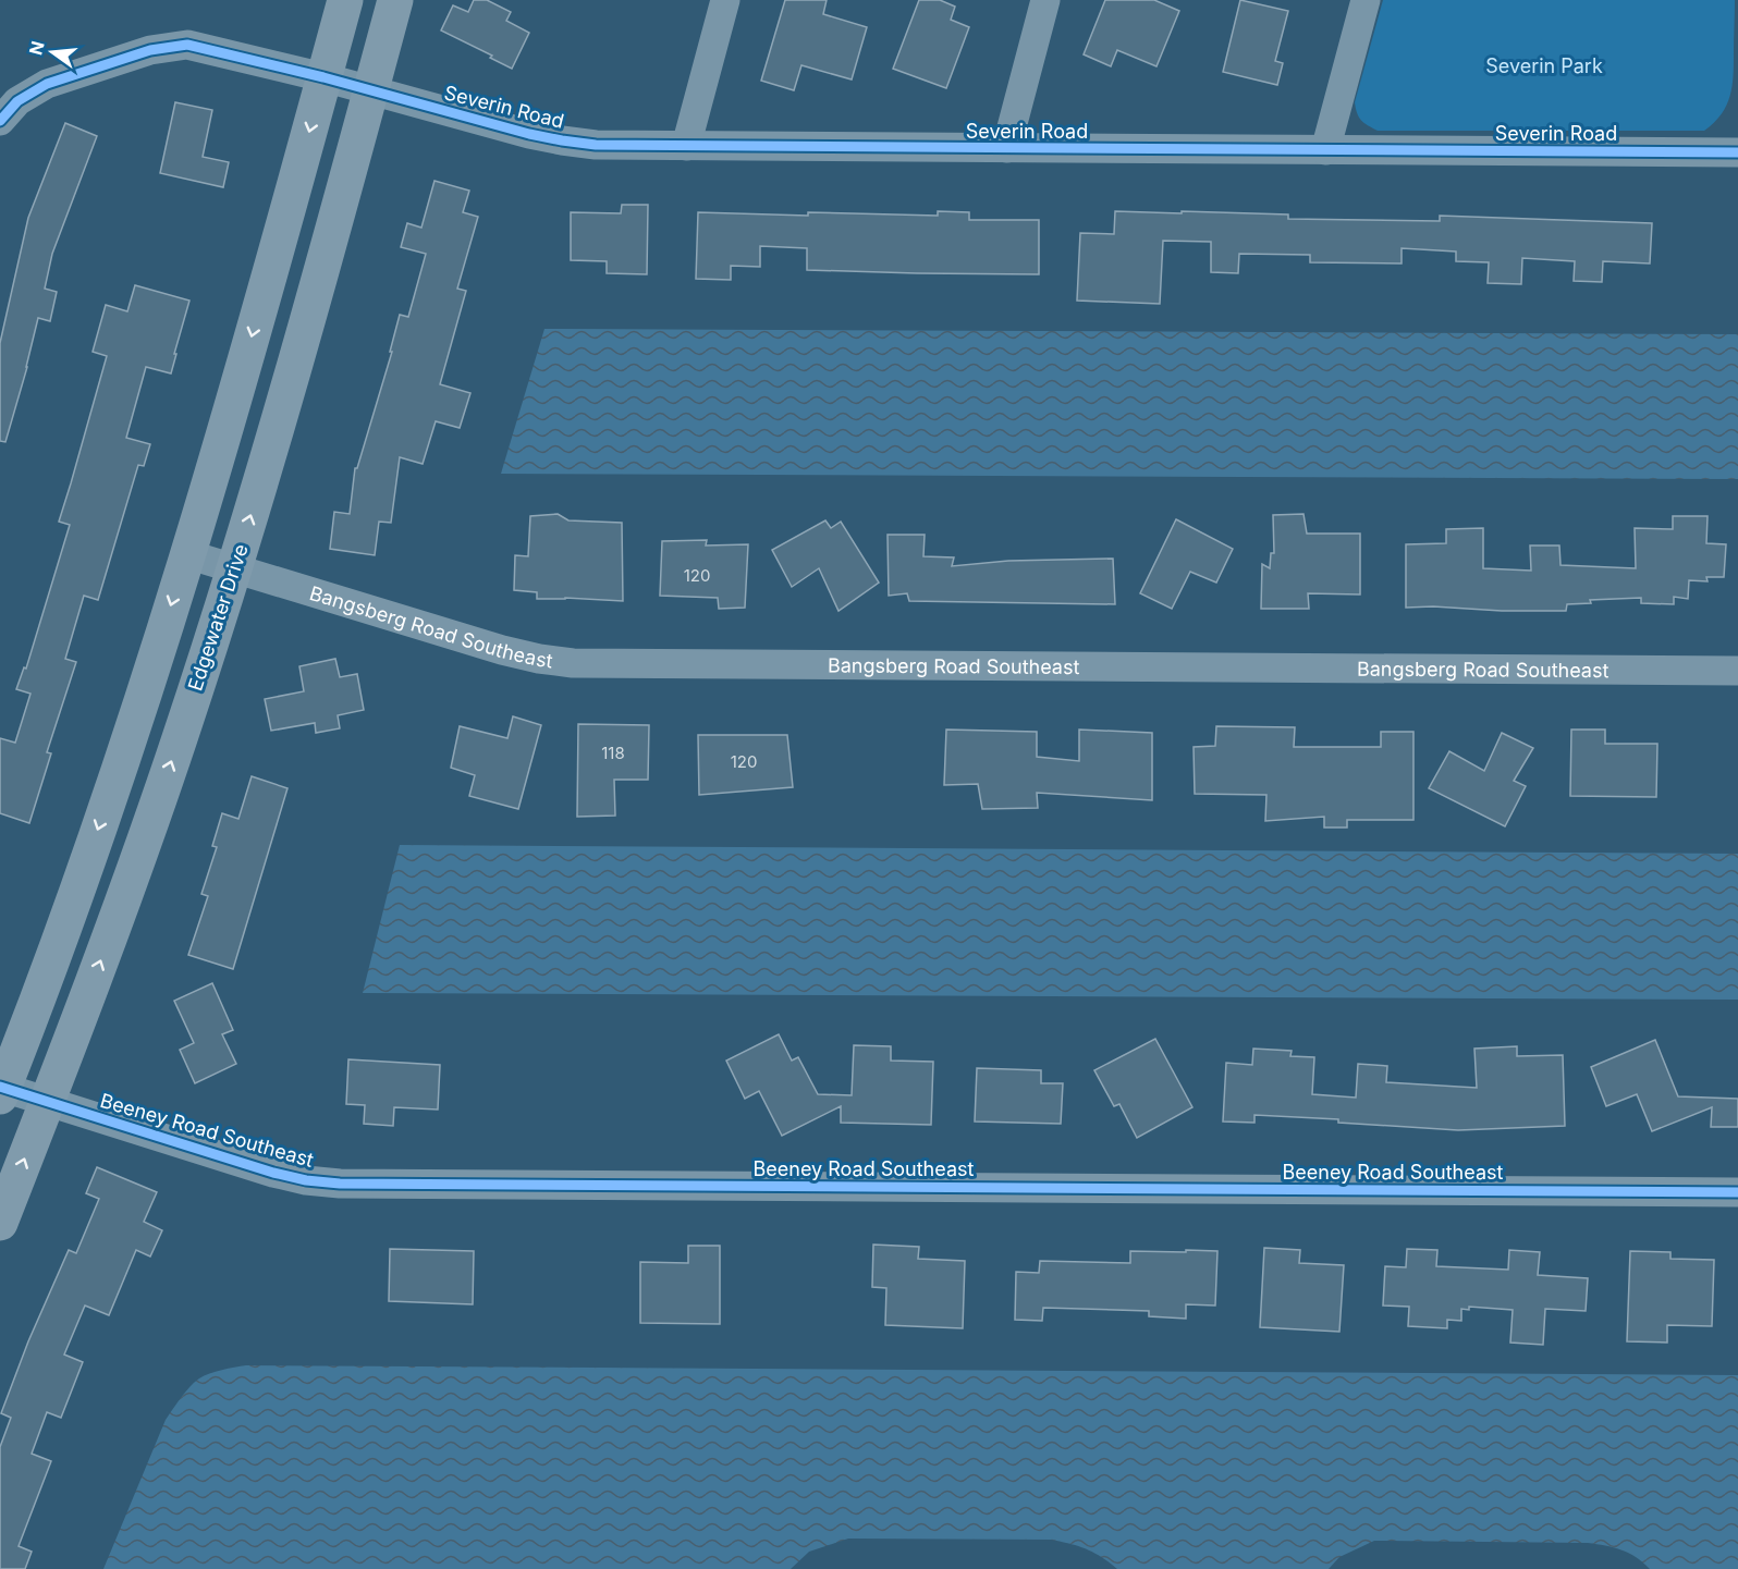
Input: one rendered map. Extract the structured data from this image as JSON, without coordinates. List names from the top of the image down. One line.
{"streets":{"street":["Severin Road","Edgewater Drive","Bangsberg Road Southeast","Beeney Road Southeast"]},"crossings":[["Severin Road","Edgewater Drive"],["Edgewater Drive","Bangsberg Road Southeast"],["Edgewater Drive","Beeney Road Southeast"]],"parks":["Severin Park"],"house_numbers":["120","118","120"],"north":"left"}
